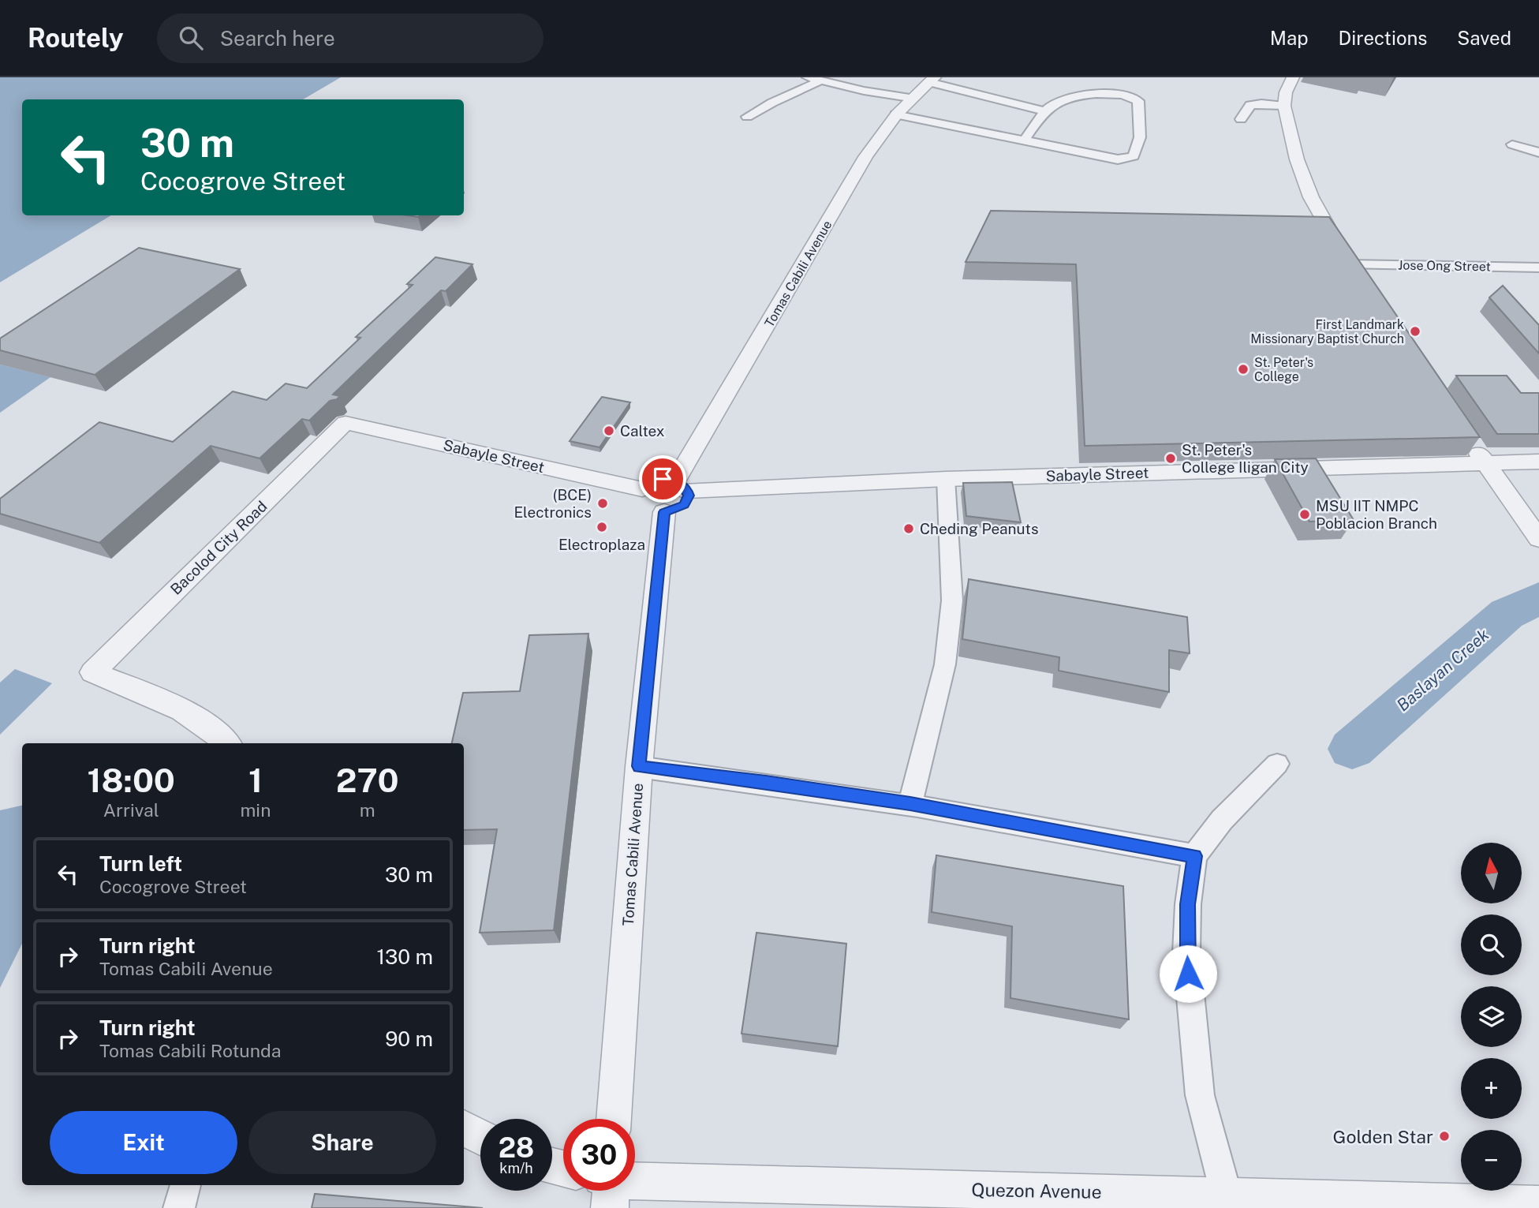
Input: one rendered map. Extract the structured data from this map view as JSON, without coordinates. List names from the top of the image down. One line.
{"streets":{"street":["Jose Ong Street","Tomas Cabili Avenue","Sabayle Street","Bacolod City Road","Quezon Avenue"]},"crossings":[["Tomas Cabili Avenue","Sabayle Street"],["Sabayle Street","Bacolod City Road"]],"water":["Baslayan Creek"],"places":["First Landmark Missionary Baptist Church","St. Peter's College","Caltex","St. Peter's College Iligan City","(BCE) Electronics","MSU IIT NMPC Poblacion Branch","Electroplaza","Cheding Peanuts","Golden Star"],"north":"top","page":{"header":"Routely","search":"Search here","nav":["Map","Directions","Saved"],"turn":["30 m","Cocogrove Street"],"eta":["18:00","Arrival","1","min","270","m"],"list":[{"name":"Turn left","note":"Cocogrove Street","value":"30 m"},{"name":"Turn right","note":"Tomas Cabili Avenue","value":"130 m"},{"name":"Turn right","note":"Tomas Cabili Rotunda","value":"90 m"}],"map_buttons":["+","−"],"buttons":["Exit","Share"],"speed":"28 km/h","limit":"30"}}
